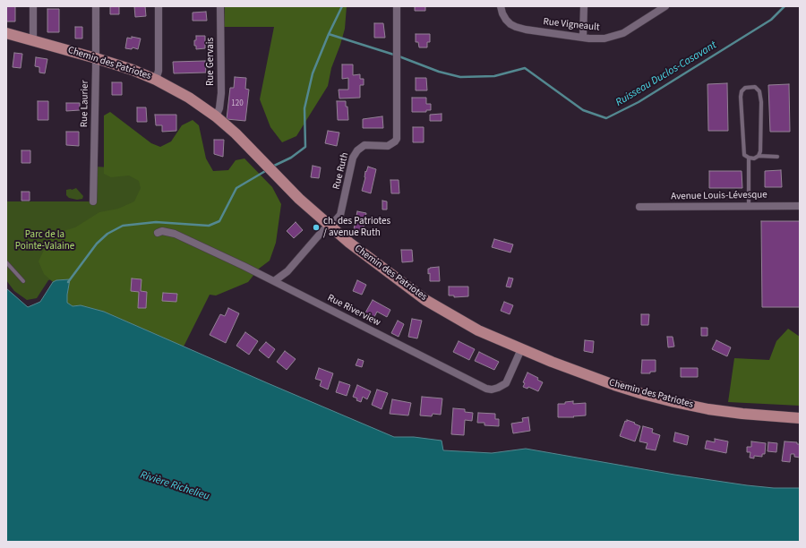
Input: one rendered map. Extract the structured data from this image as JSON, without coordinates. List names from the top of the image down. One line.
{"streets":{"main road":["Chemin des Patriotes"],"street":["Rue Vigneault","Rue Gervais","Rue Laurier","Rue Ruth","Avenue Louis-Lévesque","Rue Riverview"]},"crossings":[["Rue Gervais","Chemin des Patriotes"],["Chemin des Patriotes","Rue Laurier"],["Chemin des Patriotes","Rue Ruth"],["Chemin des Patriotes","Rue Riverview"],["Rue Ruth","Rue Riverview"]],"water":["Ruisseau Duclos-Casavant","Rivière Richelieu"],"parks":["Parc de la Pointe-Valaine"],"places":["ch. des Patriotes / avenue Ruth"],"house_numbers":["120"]}
